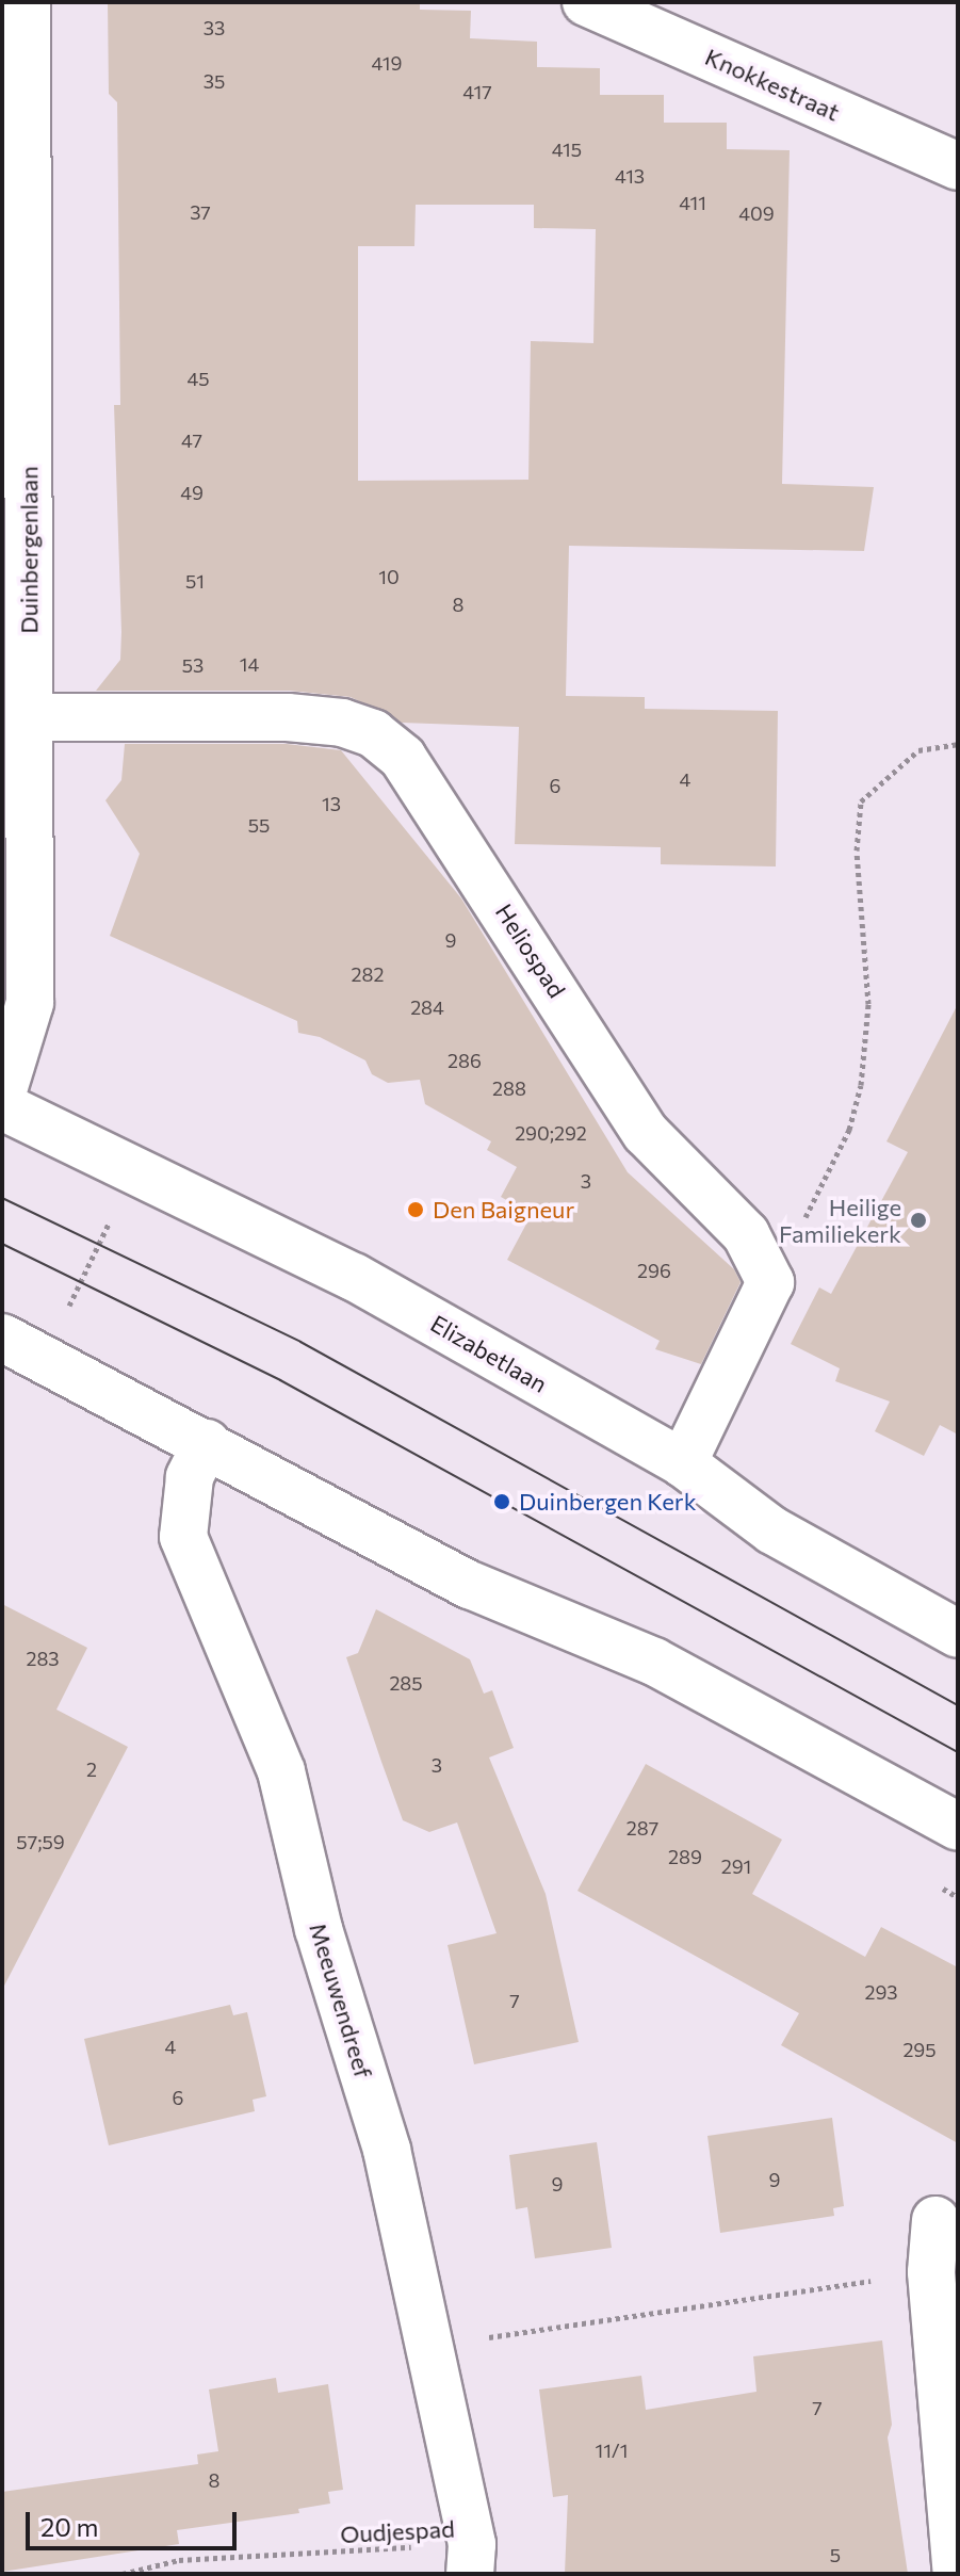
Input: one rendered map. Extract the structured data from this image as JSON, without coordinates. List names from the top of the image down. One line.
{"streets":{"street":["Knokkestraat","Duinbergenlaan","Heliospad","Elizabetlaan","Meeuwendreef"],"path":["Oudjespad"]},"crossings":[["Duinbergenlaan","Heliospad"],["Meeuwendreef","Oudjespad"]],"places":["Den Baigneur","Heilige Familiekerk","Duinbergen Kerk"],"house_numbers":["33","419","35","417","415","413","411","37","409","45","47","49","10","51","8","14","53","4","6","13","55","9","282","284","286","288","290;292","3","296","283","285","3","2","287","57;59","289","291","293","7","4","295","6","9","9","7","11/1","8","5"],"scale_bar":"20 m"}
